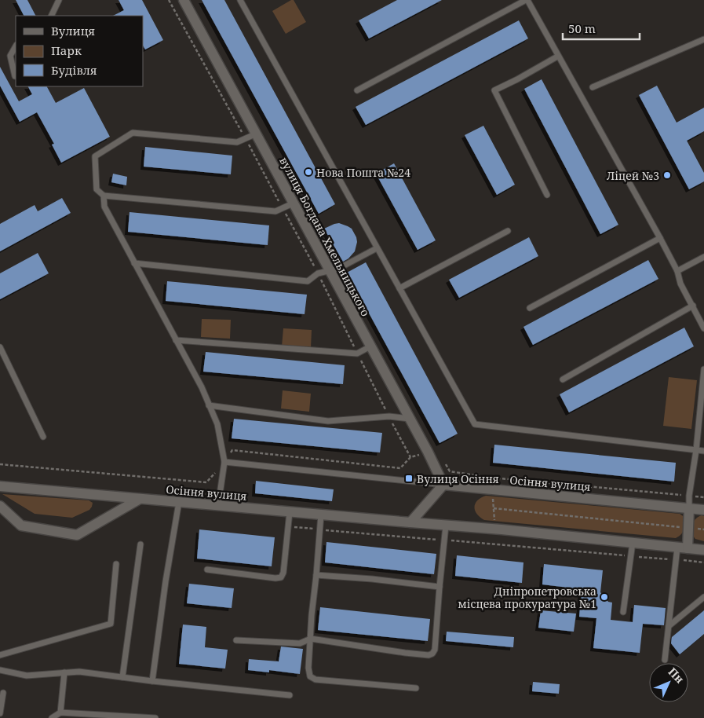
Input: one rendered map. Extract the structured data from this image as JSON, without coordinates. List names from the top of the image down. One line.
{"streets":{"street":["вулиця Богдана Хмельницького","Осіння вулиця"]},"crossings":[["вулиця Богдана Хмельницького","Осіння вулиця"]],"places":{"other":["Нова Пошта №24","Ліцей №3","Дніпропетровська місцева прокуратура №1"],"transit":["Вулиця Осіння"]},"legend":["Вулиця","Парк","Будівля"],"scale_bar":"50 m","north":"top right"}
